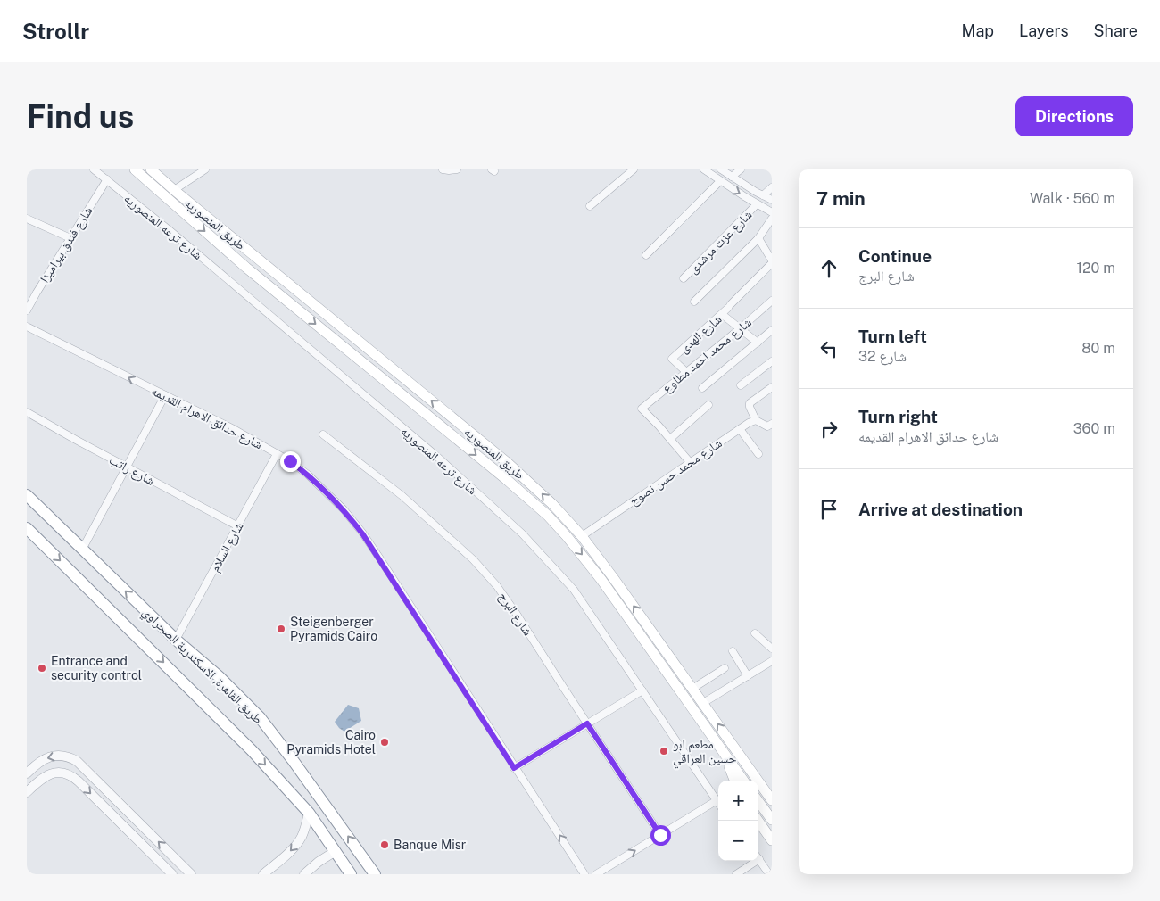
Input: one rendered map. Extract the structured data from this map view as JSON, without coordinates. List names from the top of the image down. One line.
{"streets":{"highway":["طريق القاهرة, الاسكندرية الصحراوي"],"main road":["طريق المنصوريه"],"street":["شارع ترعه المنصوريه","شارع عزت مرشدى","شارع فندق بيراميزا","شارع الهدى","شارع محمد احمد مطاوع","شارع حدائق الاهرام القديمه","شارع راتب","شارع محمد حسن نصوح","شارع السلام","شارع البرج"]},"crossings":[["طريق المنصوريه","شارع محمد حسن نصوح"],["شارع ترعه المنصوريه","شارع فندق بيراميزا"],["شارع الهدى","شارع محمد احمد مطاوع"],["شارع حدائق الاهرام القديمه","شارع السلام"],["شارع راتب","شارع السلام"],["شارع السلام","طريق القاهرة, الاسكندرية الصحراوي"]],"places":["Steigenberger Pyramids Cairo","Entrance and security control","Cairo Pyramids Hotel","مطعم ابو حسين العراقي","Banque Misr"],"page":{"header":"Strollr","nav":["Map","Layers","Share"],"buttons":"Directions","title":"Find us","heading":["7 min","Walk · 560 m"],"list":[["Continue","شارع البرج","120 m"],["Turn left","شارع 32","80 m"],["Turn right","شارع حدائق الاهرام القديمه","360 m"],"Arrive at destination"],"map_buttons":["+","−"]}}
